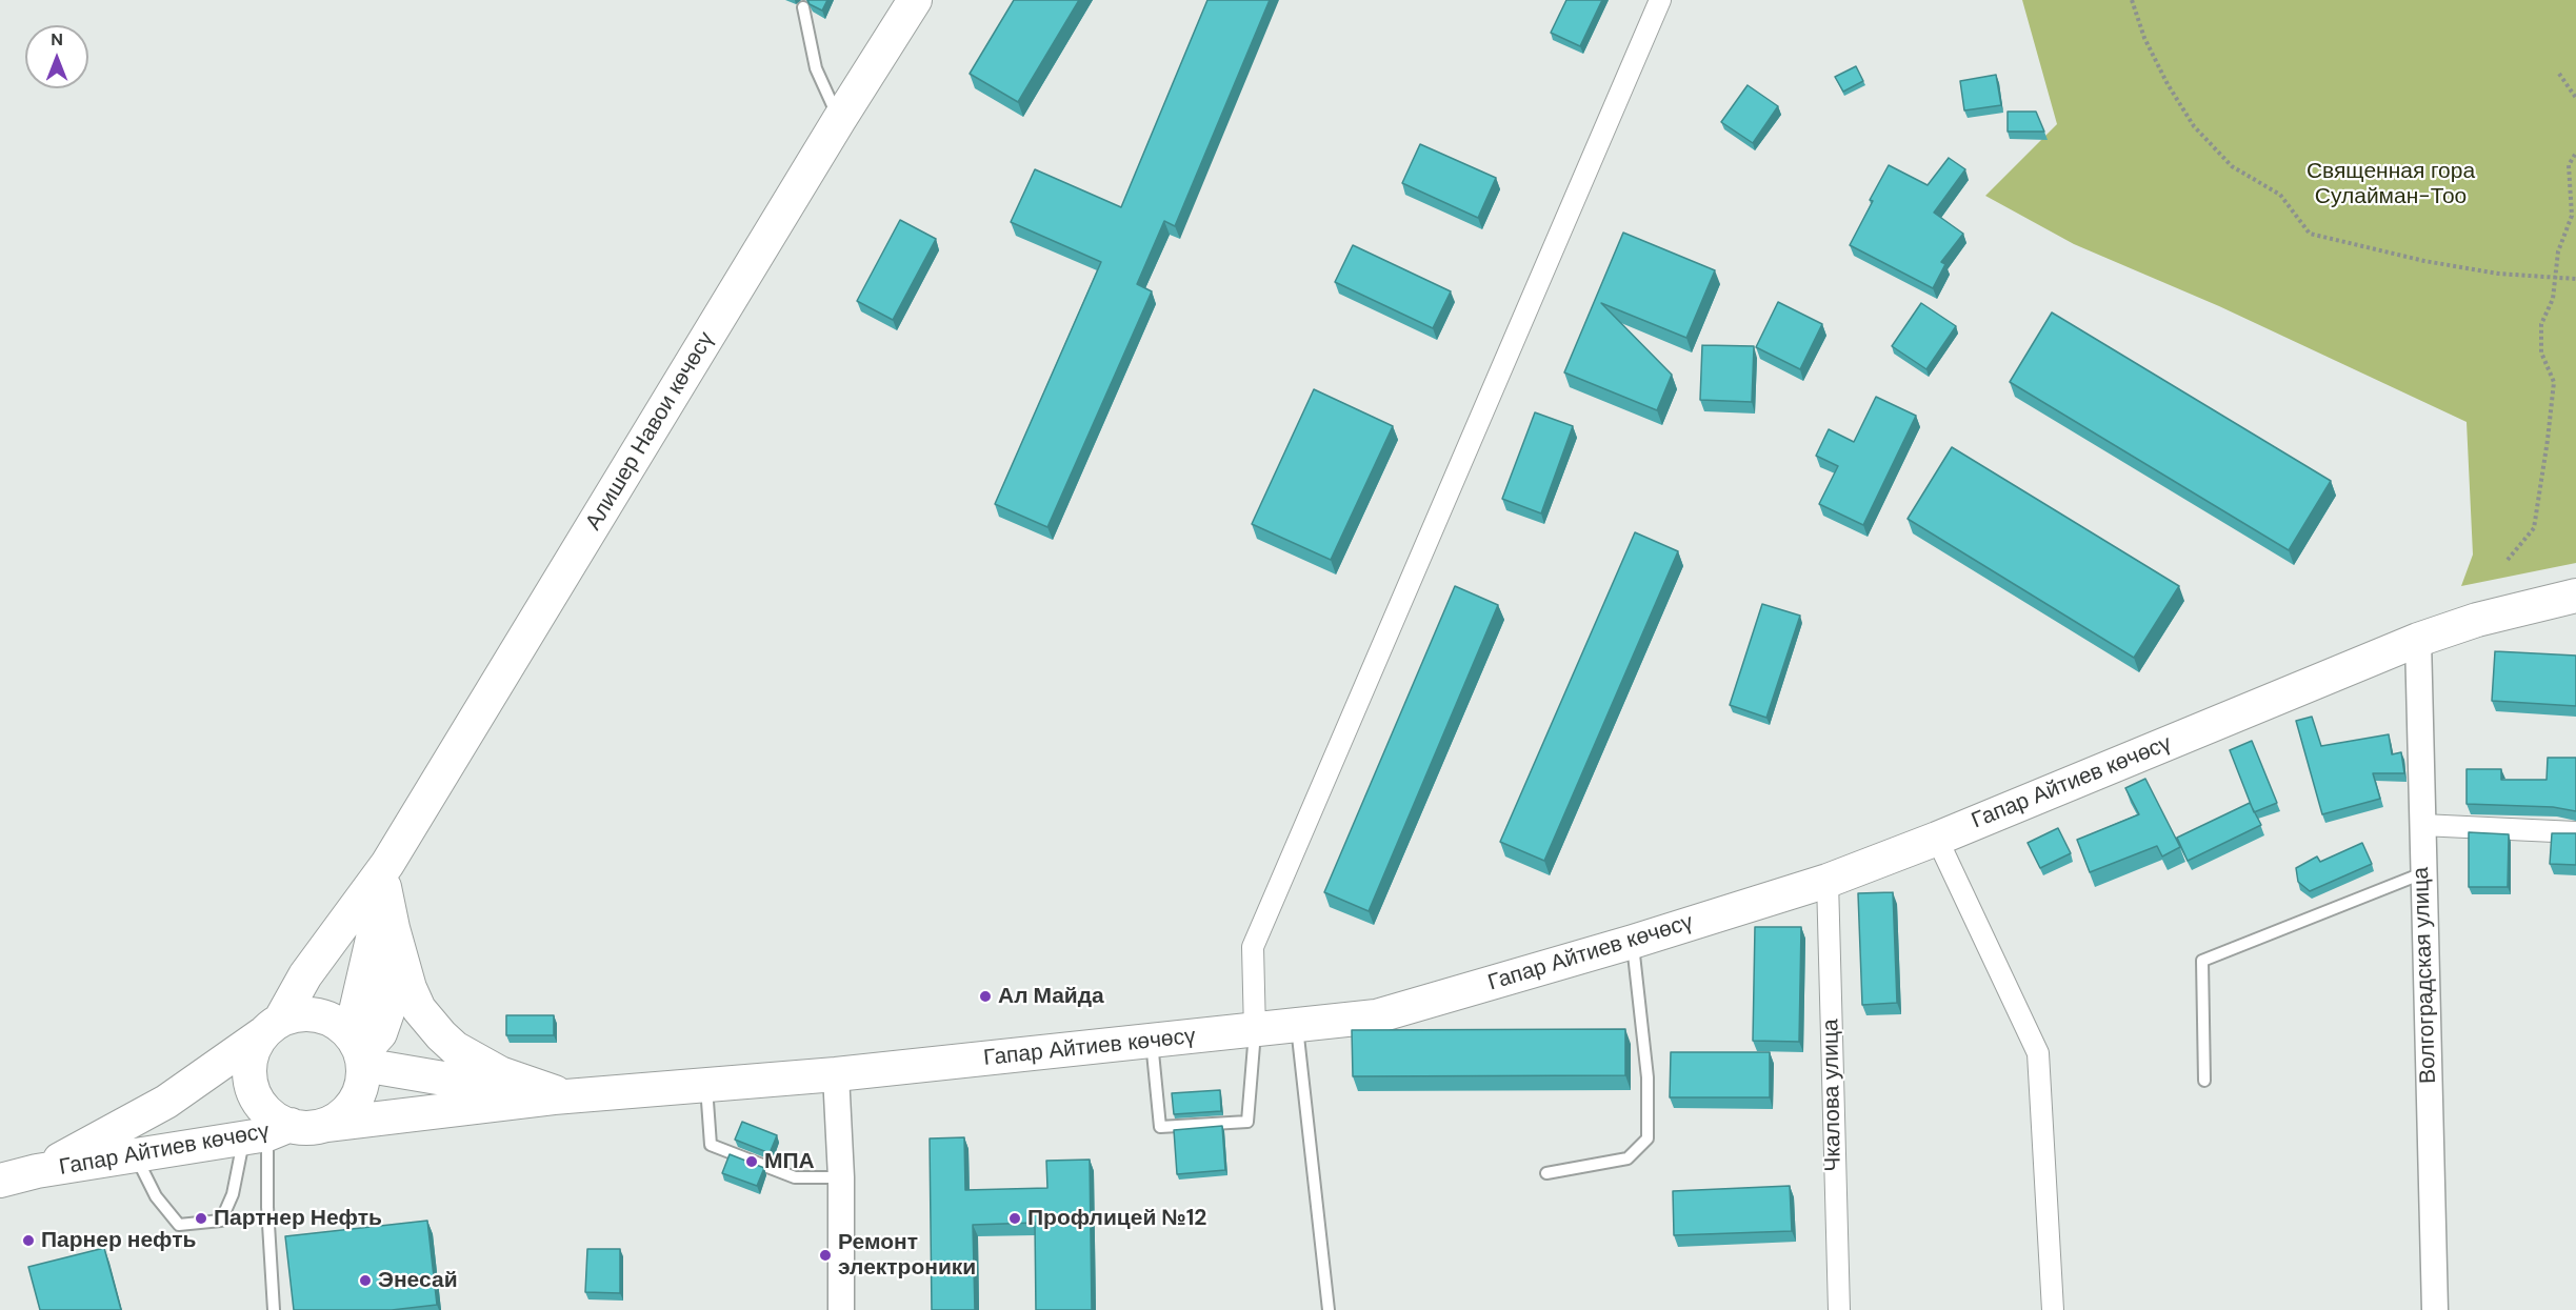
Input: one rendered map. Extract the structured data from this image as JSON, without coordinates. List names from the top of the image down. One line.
{"streets":{"main road":["Алишер Навои көчөсү","Гапар Айтиев көчөсү"],"street":["Волгоградская улица","Чкалова улица"]},"crossings":[["Алишер Навои көчөсү","Гапар Айтиев көчөсү"],["Гапар Айтиев көчөсү","Волгоградская улица"],["Гапар Айтиев көчөсү","Чкалова улица"]],"parks":["Священная гора Сулайман-Тоо"],"places":["Ал Майда","МПА","Партнер Нефть","Профлицей №12","Парнер нефть","Ремонт электроники","Энесай"],"north":"top"}
